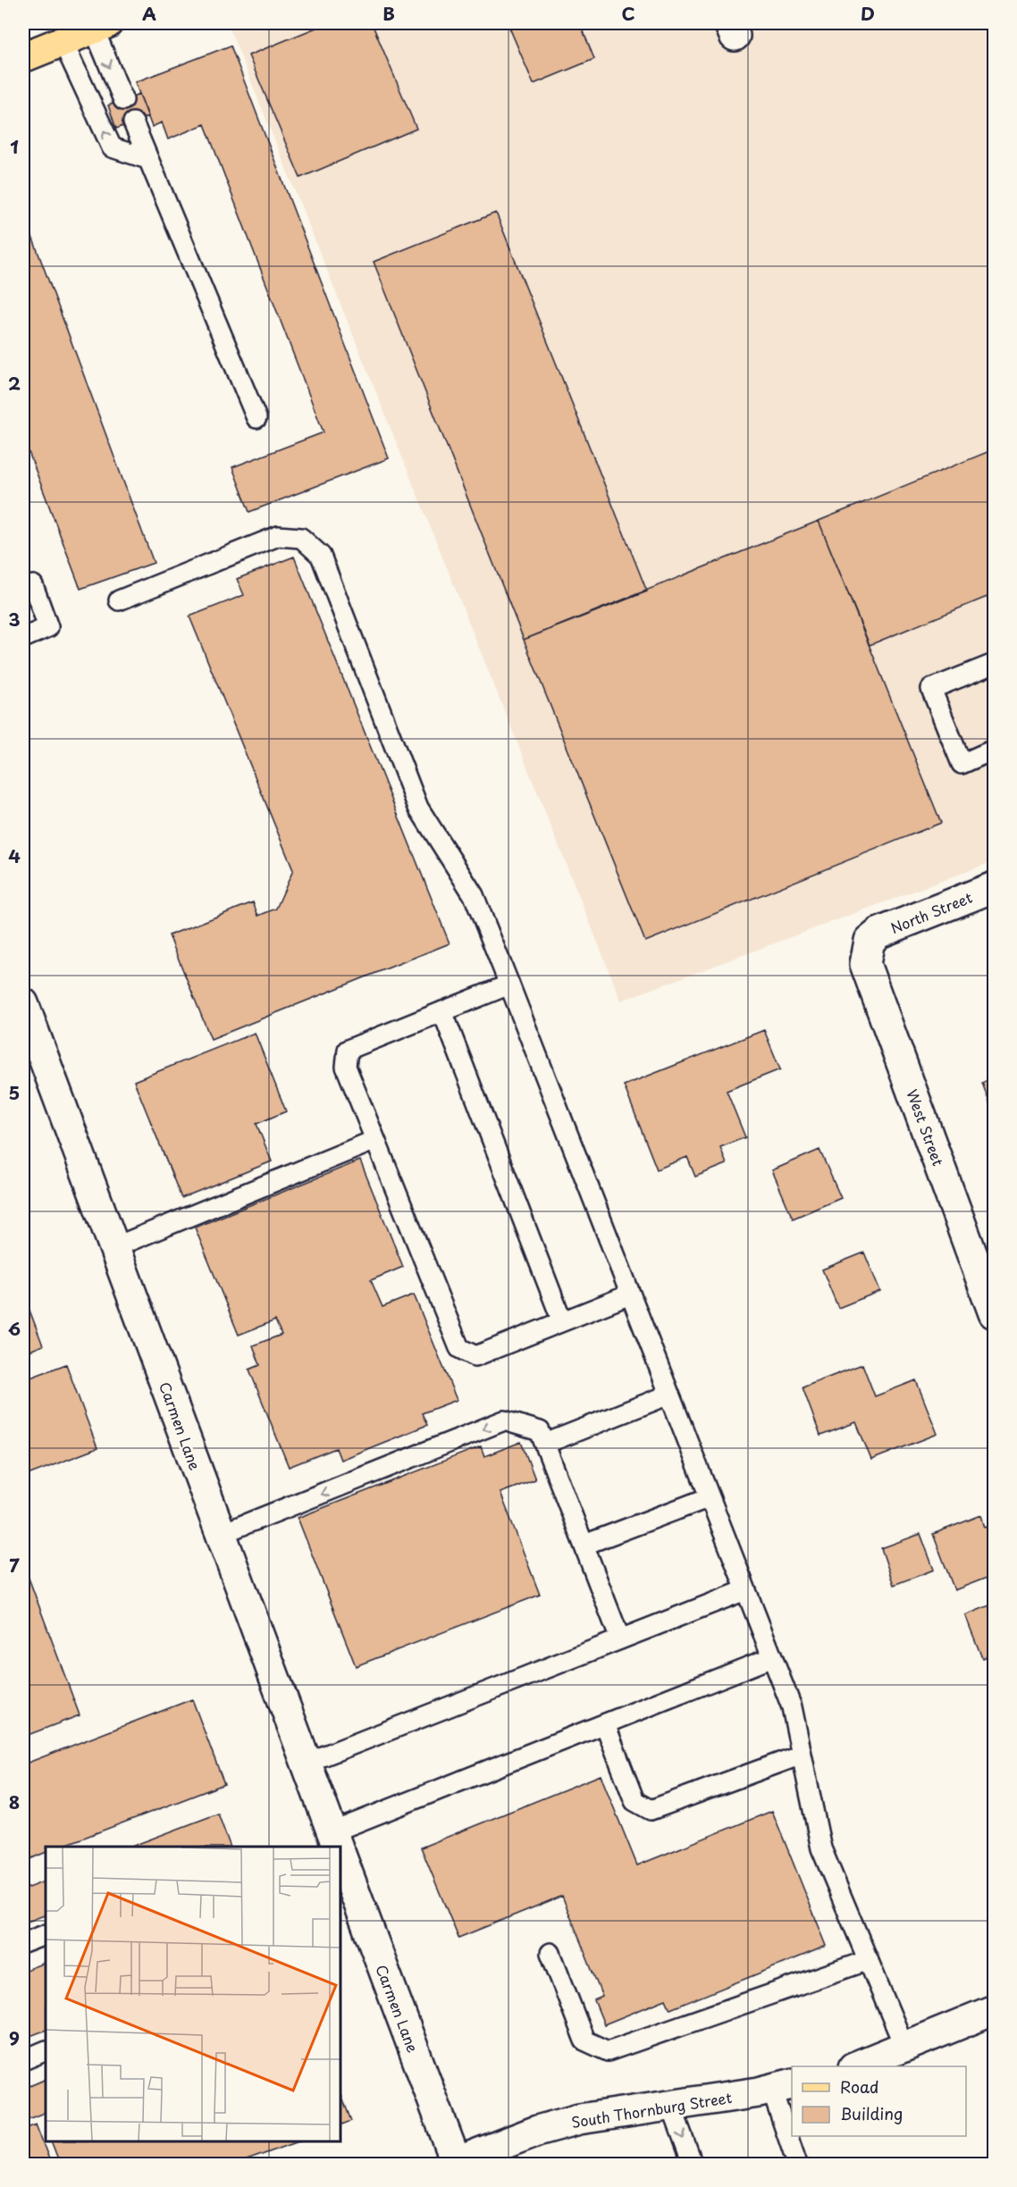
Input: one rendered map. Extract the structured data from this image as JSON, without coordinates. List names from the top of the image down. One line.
{"streets":{"street":["North Street","West Street","Carmen Lane","South Thornburg Street"]},"crossings":[["North Street","West Street"],["Carmen Lane","South Thornburg Street"]],"legend":["Road","Building"],"grid":{"columns":["A","B","C","D"],"rows":["1","2","3","4","5","6","7","8","9"]}}
